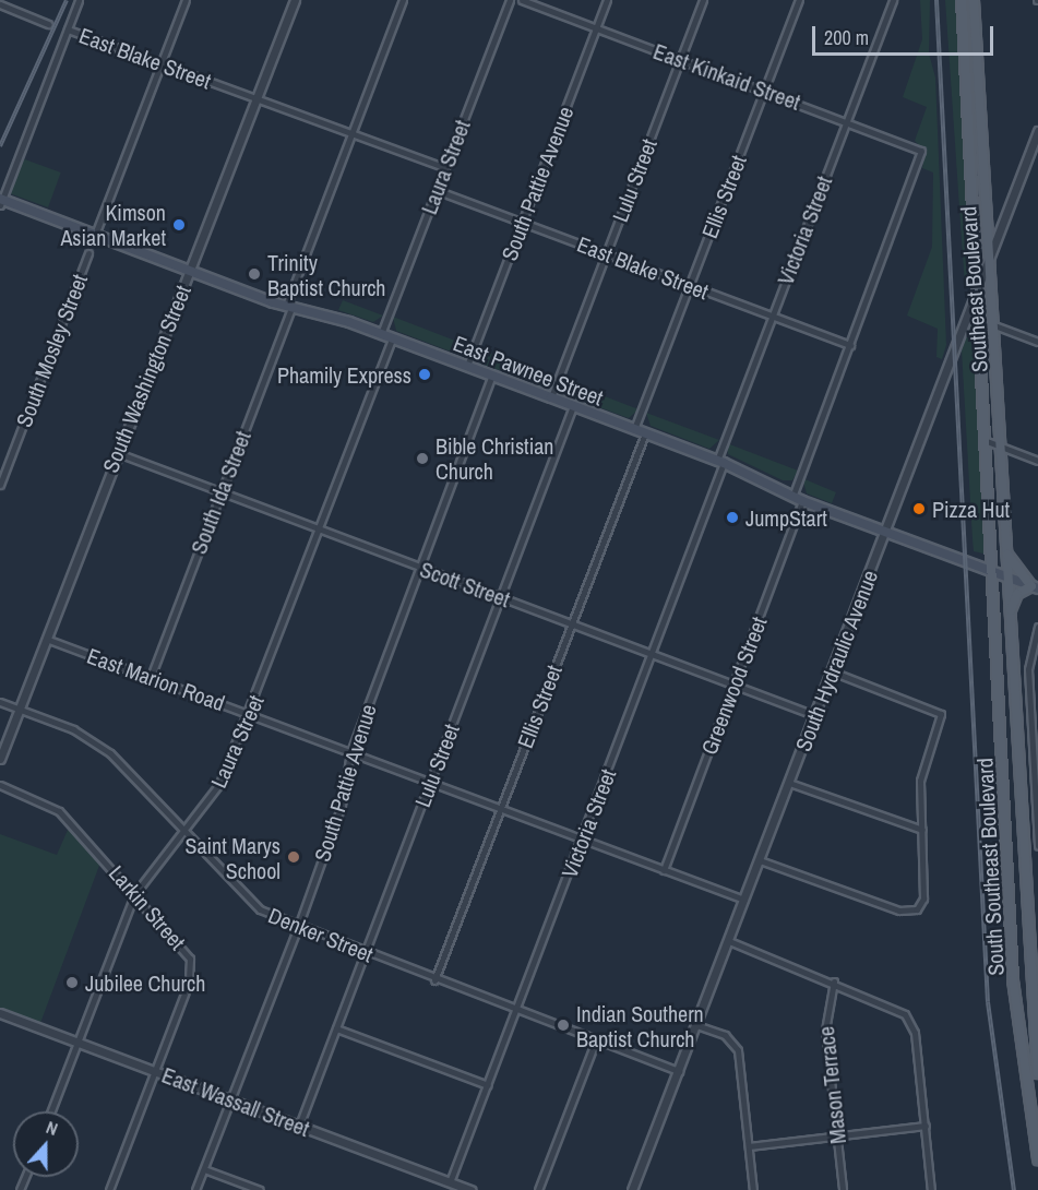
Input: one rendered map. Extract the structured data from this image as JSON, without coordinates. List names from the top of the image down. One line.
{"streets":{"main road":["Southeast Boulevard","East Pawnee Street","South Southeast Boulevard"],"street":["East Blake Street","East Kinkaid Street","Laura Street","Lulu Street","South Pattie Avenue","Ellis Street","Victoria Street","South Mosley Street","South Washington Street","South Ida Street","Scott Street","South Hydraulic Avenue","East Marion Road","Greenwood Street","Larkin Street","Denker Street","Mason Terrace","East Wassall Street"]},"crossings":[["East Blake Street","East Kinkaid Street"],["East Blake Street","Laura Street"],["East Blake Street","Lulu Street"],["East Blake Street","South Pattie Avenue"],["East Blake Street","Ellis Street"],["East Blake Street","Victoria Street"],["East Blake Street","South Washington Street"],["East Blake Street","South Ida Street"],["East Kinkaid Street","Lulu Street"],["East Kinkaid Street","South Pattie Avenue"],["East Kinkaid Street","Ellis Street"],["East Kinkaid Street","Victoria Street"],["Laura Street","East Pawnee Street"],["Laura Street","Scott Street"],["Laura Street","East Marion Road"],["Laura Street","Larkin Street"],["Laura Street","Denker Street"],["Laura Street","East Wassall Street"],["Lulu Street","East Pawnee Street"],["Lulu Street","Scott Street"],["Lulu Street","East Marion Road"],["Lulu Street","Denker Street"],["Lulu Street","East Wassall Street"],["South Pattie Avenue","East Pawnee Street"],["South Pattie Avenue","Scott Street"],["South Pattie Avenue","East Marion Road"],["South Pattie Avenue","Denker Street"],["South Pattie Avenue","East Wassall Street"],["Ellis Street","East Pawnee Street"],["Ellis Street","Scott Street"],["Ellis Street","East Marion Road"],["Ellis Street","Denker Street"],["Victoria Street","East Pawnee Street"],["Victoria Street","Scott Street"],["Victoria Street","East Marion Road"],["Victoria Street","Denker Street"],["Victoria Street","East Wassall Street"],["Southeast Boulevard","East Pawnee Street"],["Southeast Boulevard","South Hydraulic Avenue"],["Southeast Boulevard","South Southeast Boulevard"],["East Pawnee Street","South Washington Street"],["East Pawnee Street","South Ida Street"],["East Pawnee Street","South Hydraulic Avenue"],["East Pawnee Street","Greenwood Street"],["East Pawnee Street","South Southeast Boulevard"],["South Washington Street","Scott Street"],["South Washington Street","East Marion Road"],["South Washington Street","Denker Street"],["South Ida Street","Scott Street"],["South Ida Street","East Marion Road"],["Scott Street","South Hydraulic Avenue"],["Scott Street","Greenwood Street"],["South Hydraulic Avenue","East Marion Road"],["South Hydraulic Avenue","Denker Street"],["East Marion Road","Greenwood Street"],["Larkin Street","East Wassall Street"]],"places":["Kimson Asian Market","Trinity Baptist Church","Phamily Express","Bible Christian Church","Pizza Hut","JumpStart","Saint Marys School","Jubilee Church","Indian Southern Baptist Church"],"scale_bar":"200 m","north":"top"}
